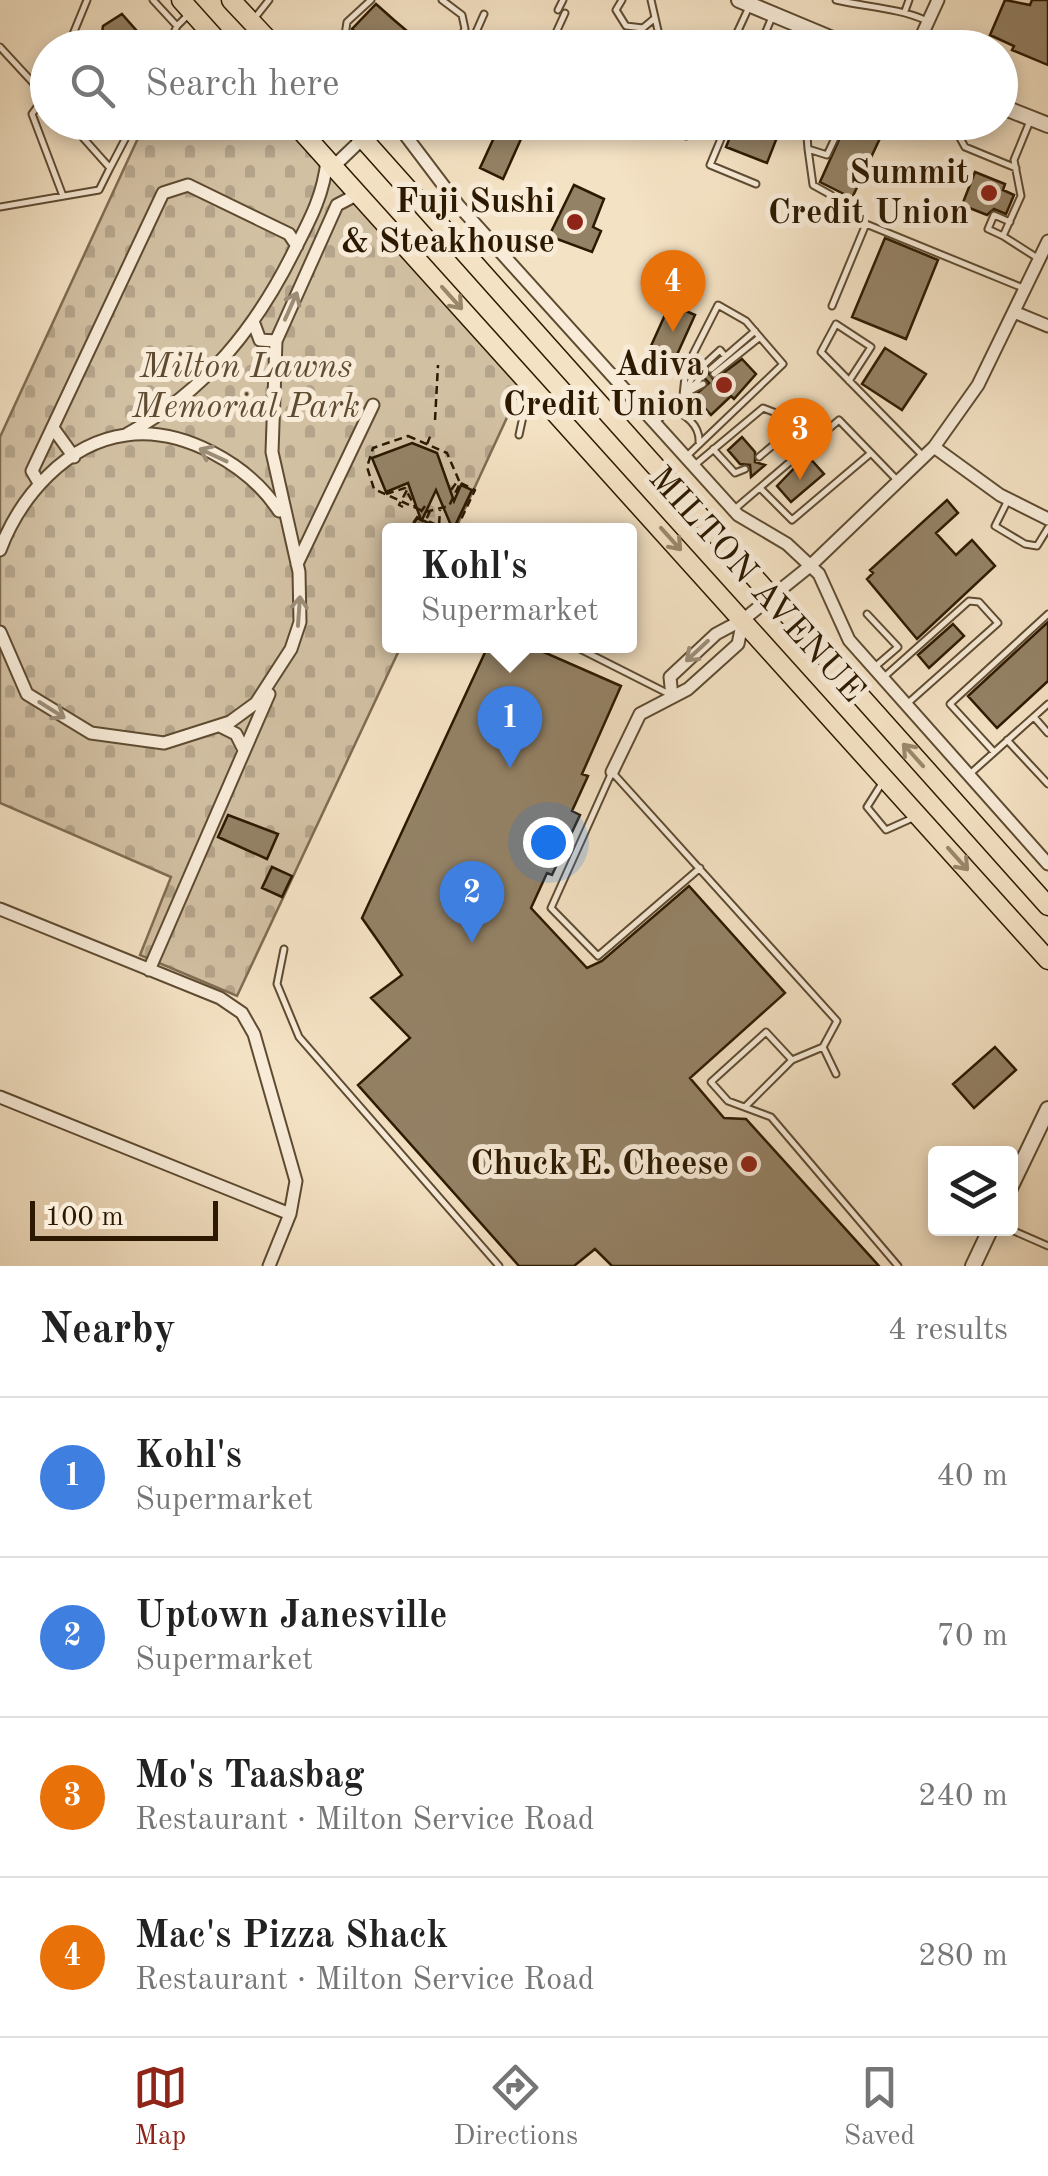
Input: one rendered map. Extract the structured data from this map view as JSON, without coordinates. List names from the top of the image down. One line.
{"streets":{"main road":["MILTON AVENUE"]},"parks":["Milton Lawns Memorial Park"],"places":["Summit Credit Union","Fuji Sushi & Steakhouse","Adiva Credit Union","Chuck E. Cheese"],"scale_bar":"100 m","page":{"search":"Search here","pins":["4","3","1","2"],"popup":["Kohl's","Supermarket"],"scale":"100 m","heading":["Nearby","4 results"],"list":[{"mark":"1","name":"Kohl's","note":"Supermarket","value":"40 m"},{"mark":"2","name":"Uptown Janesville","note":"Supermarket","value":"70 m"},{"mark":"3","name":"Mo's Taasbag","note":"Restaurant · Milton Service Road","value":"240 m"},{"mark":"4","name":"Mac's Pizza Shack","note":"Restaurant · Milton Service Road","value":"280 m"}],"nav":["Map","Directions","Saved"]}}
